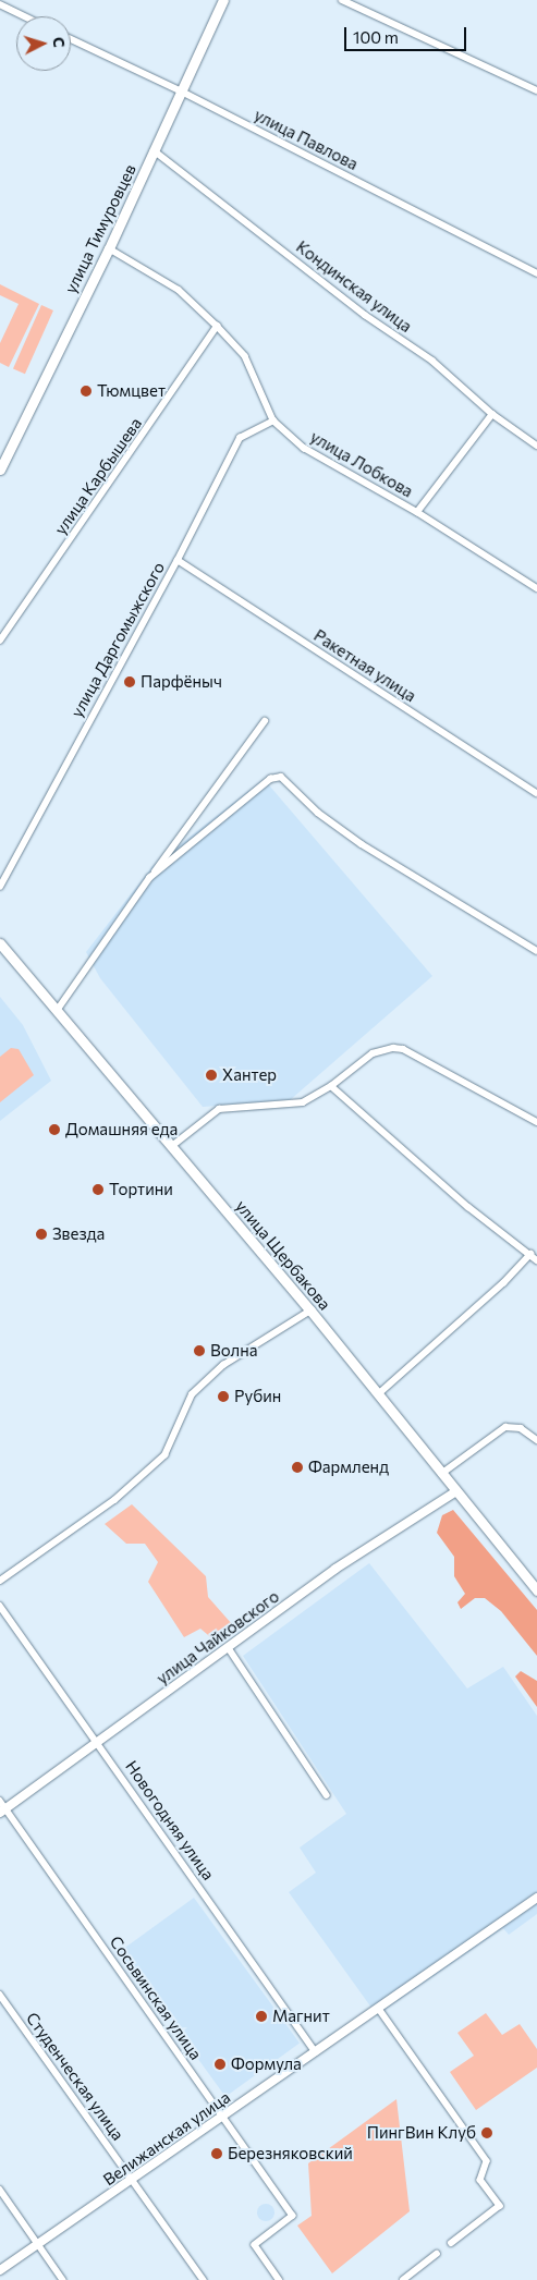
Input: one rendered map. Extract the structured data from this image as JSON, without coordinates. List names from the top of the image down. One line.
{"streets":{"main road":["улица Тимуровцев","улица Щербакова"],"street":["улица Павлова","Кондинская улица","улица Лобкова","улица Карбышева","улица Даргомыжского","Ракетная улица","улица Чайковского","Новогодняя улица","Сосьвинская улица","Студенческая улица","Велижанская улица"]},"crossings":[["улица Павлова","улица Тимуровцев"],["улица Тимуровцев","Кондинская улица"],["улица Тимуровцев","улица Лобкова"],["улица Лобкова","улица Карбышева"],["улица Лобкова","улица Даргомыжского"],["улица Даргомыжского","Ракетная улица"],["улица Щербакова","улица Чайковского"],["улица Чайковского","Новогодняя улица"],["улица Чайковского","Сосьвинская улица"],["Новогодняя улица","Велижанская улица"],["Сосьвинская улица","Велижанская улица"],["Студенческая улица","Велижанская улица"]],"places":["Тюмцвет","Парфёныч","Хантер","Домашняя еда","Тортини","Звезда","Волна","Рубин","Фармленд","Магнит","Формула","ПингВин Клуб","Березняковский"],"scale_bar":"100 m","north":"right"}
